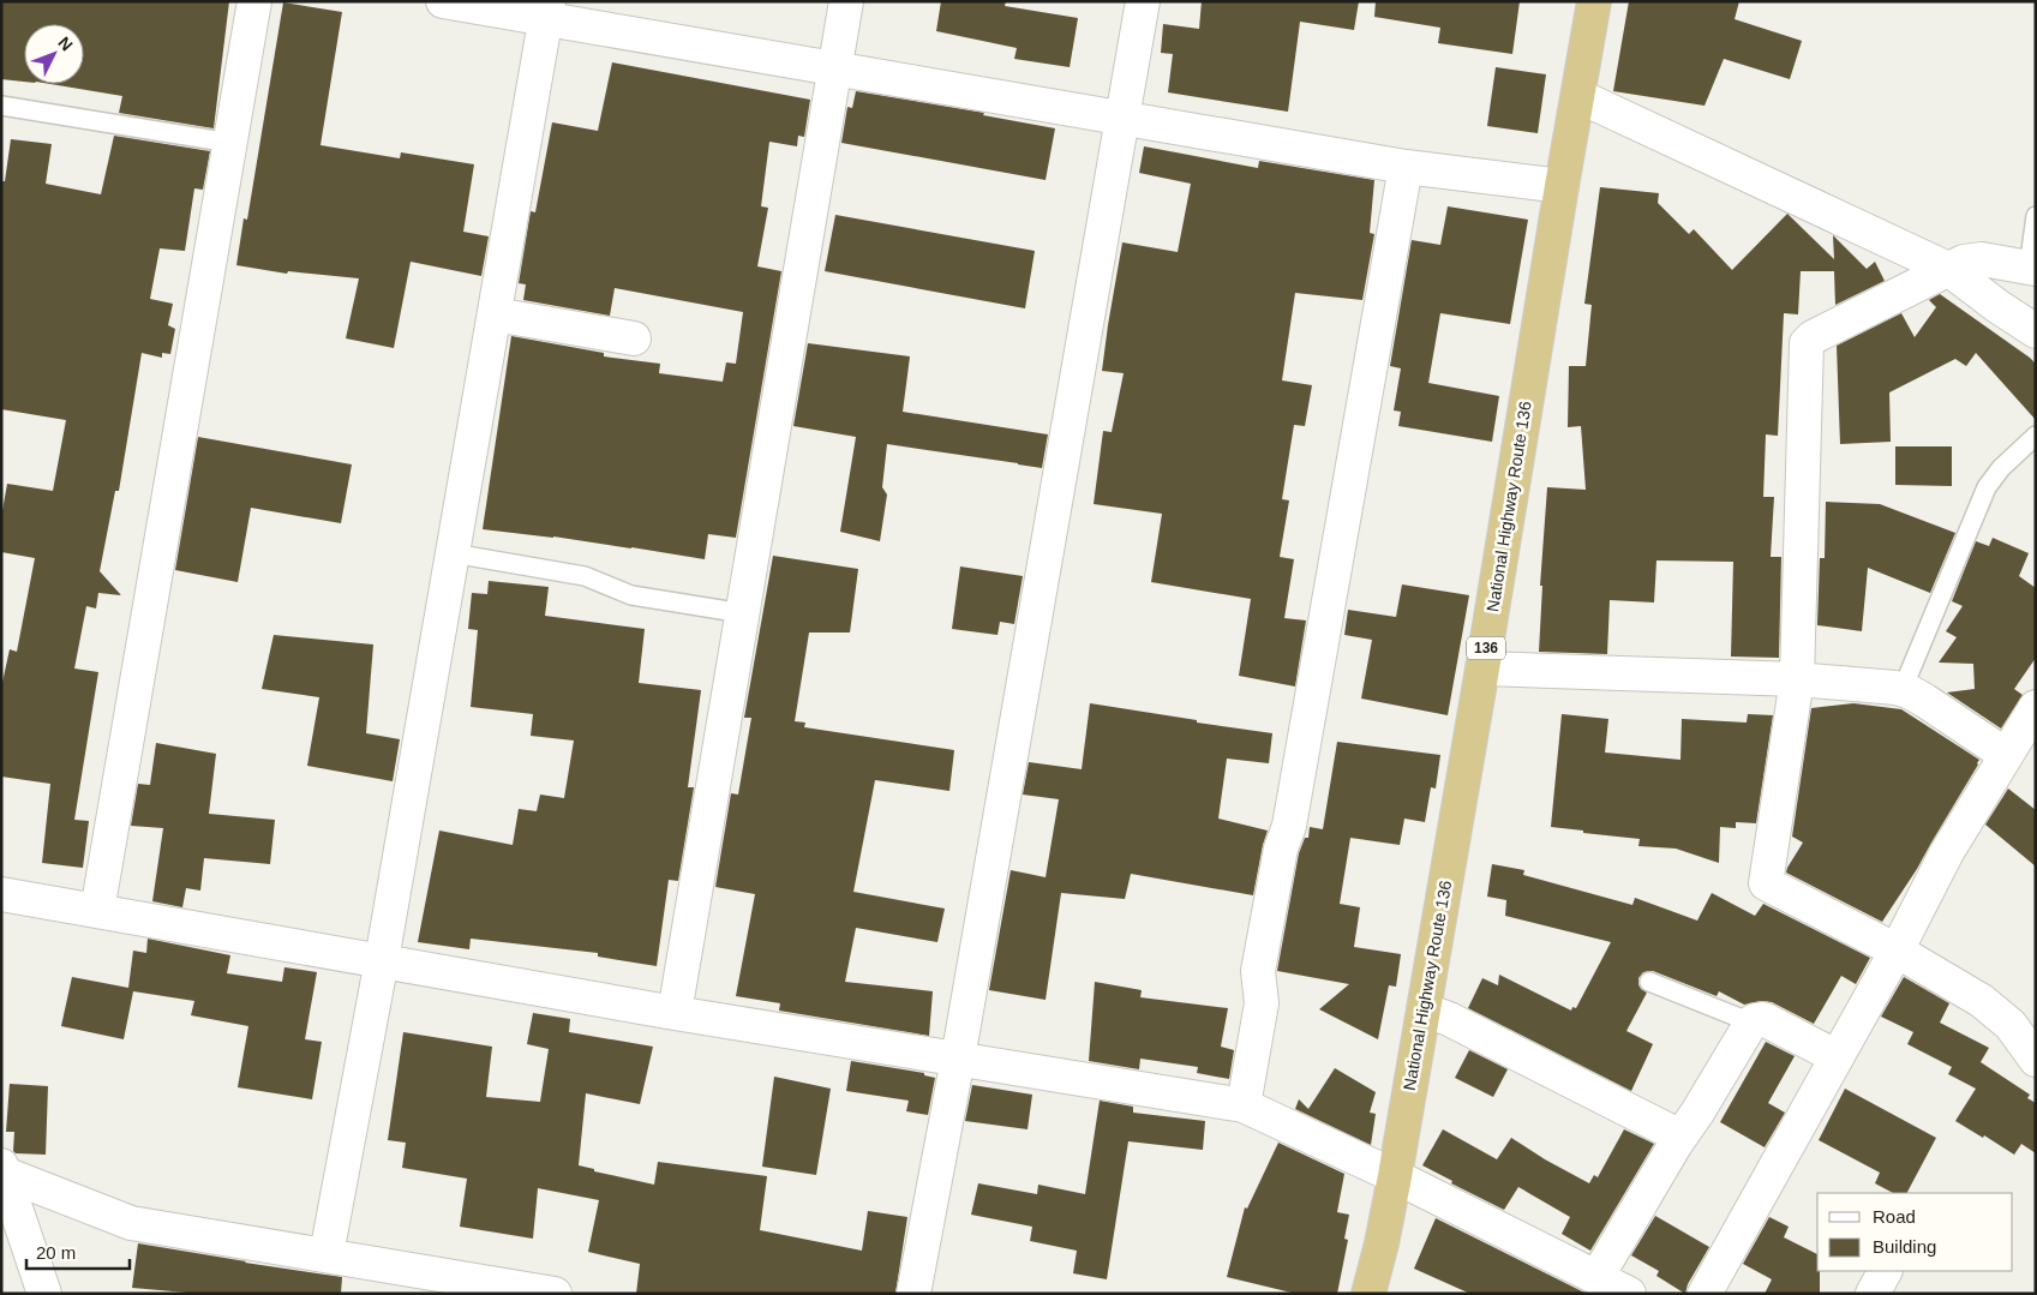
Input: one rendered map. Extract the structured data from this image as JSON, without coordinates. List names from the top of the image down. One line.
{"streets":{"highway":["National Highway Route 136","136"]},"legend":["Road","Building"],"scale_bar":"20 m","north":"top right"}
